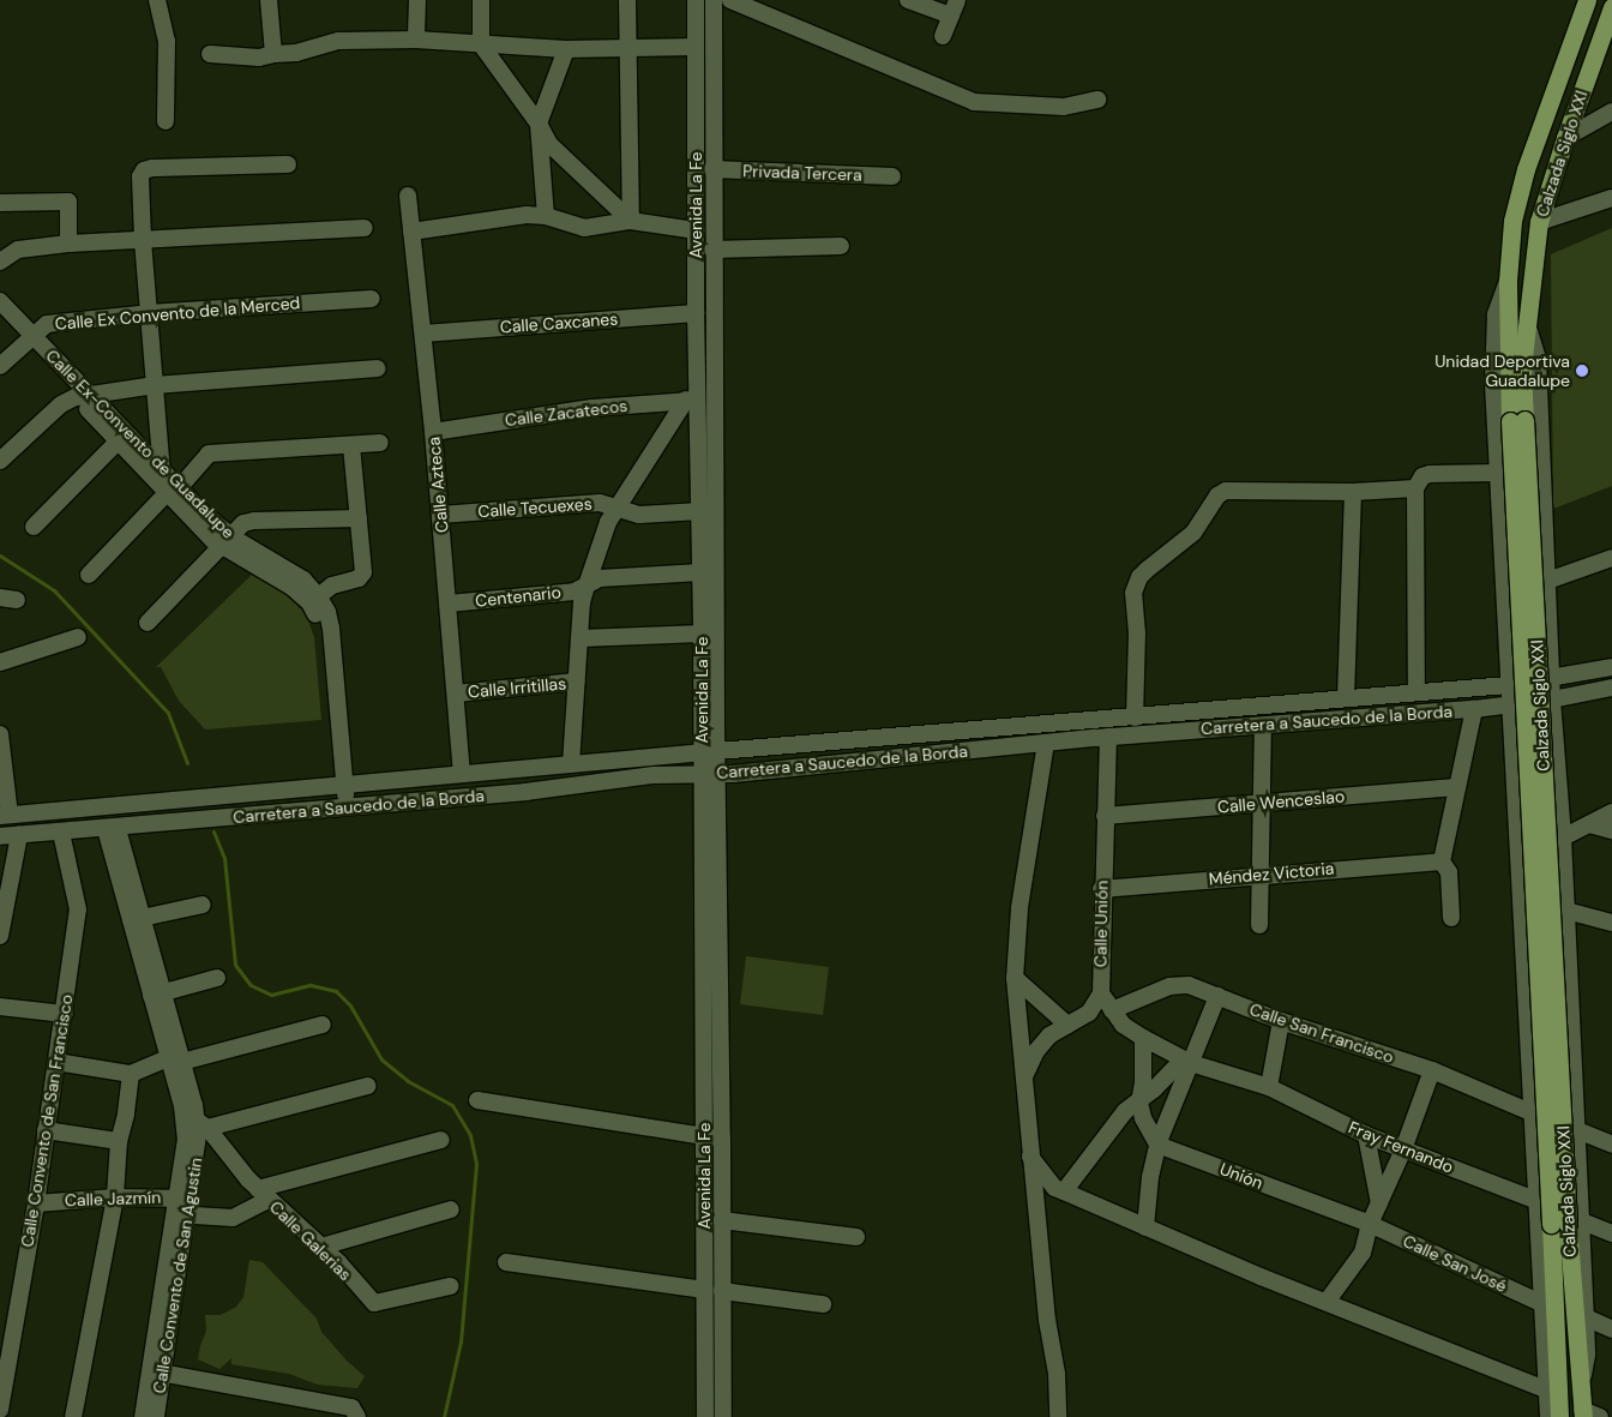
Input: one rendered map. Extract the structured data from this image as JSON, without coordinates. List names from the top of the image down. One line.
{"streets":{"main road":["Calzada Siglo XXI"],"street":["Privada Tercera","Avenida La Fe","Calle Ex Convento de la Merced","Calle Caxcanes","Calle Zacatecos","Calle Ex-Convento de Guadalupe","Calle Azteca","Calle Tecuexes","Centenario","Calle Irritillas","Carretera a Saucedo de la Borda","Calle Wenceslao","Méndez Victoria","Calle Unión","Calle San Francisco","Calle Convento de San Francisco","Fray Fernando","Unión","Calle Jazmín","Calle Galerias","Calle San José","Calle Convento de San Agustin"]},"crossings":[["Calzada Siglo XXI","Carretera a Saucedo de la Borda"],["Calzada Siglo XXI","Calle San Francisco"],["Calzada Siglo XXI","Fray Fernando"],["Calzada Siglo XXI","Calle San José"],["Privada Tercera","Avenida La Fe"],["Avenida La Fe","Calle Caxcanes"],["Avenida La Fe","Calle Zacatecos"],["Avenida La Fe","Calle Tecuexes"],["Avenida La Fe","Centenario"],["Avenida La Fe","Carretera a Saucedo de la Borda"],["Calle Ex Convento de la Merced","Calle Ex-Convento de Guadalupe"],["Calle Caxcanes","Calle Azteca"],["Calle Zacatecos","Calle Azteca"],["Calle Ex-Convento de Guadalupe","Carretera a Saucedo de la Borda"],["Calle Azteca","Calle Tecuexes"],["Calle Azteca","Centenario"],["Calle Azteca","Calle Irritillas"],["Calle Azteca","Carretera a Saucedo de la Borda"],["Carretera a Saucedo de la Borda","Calle Unión"],["Carretera a Saucedo de la Borda","Calle Convento de San Francisco"],["Carretera a Saucedo de la Borda","Calle Galerias"],["Calle Wenceslao","Calle Unión"],["Méndez Victoria","Calle Unión"],["Calle Unión","Fray Fernando"],["Calle San Francisco","Fray Fernando"],["Calle Convento de San Francisco","Calle Jazmín"],["Unión","Calle San José"],["Calle Jazmín","Calle Convento de San Agustin"],["Calle Galerias","Calle Convento de San Agustin"]],"places":["Unidad Deportiva Guadalupe"]}
